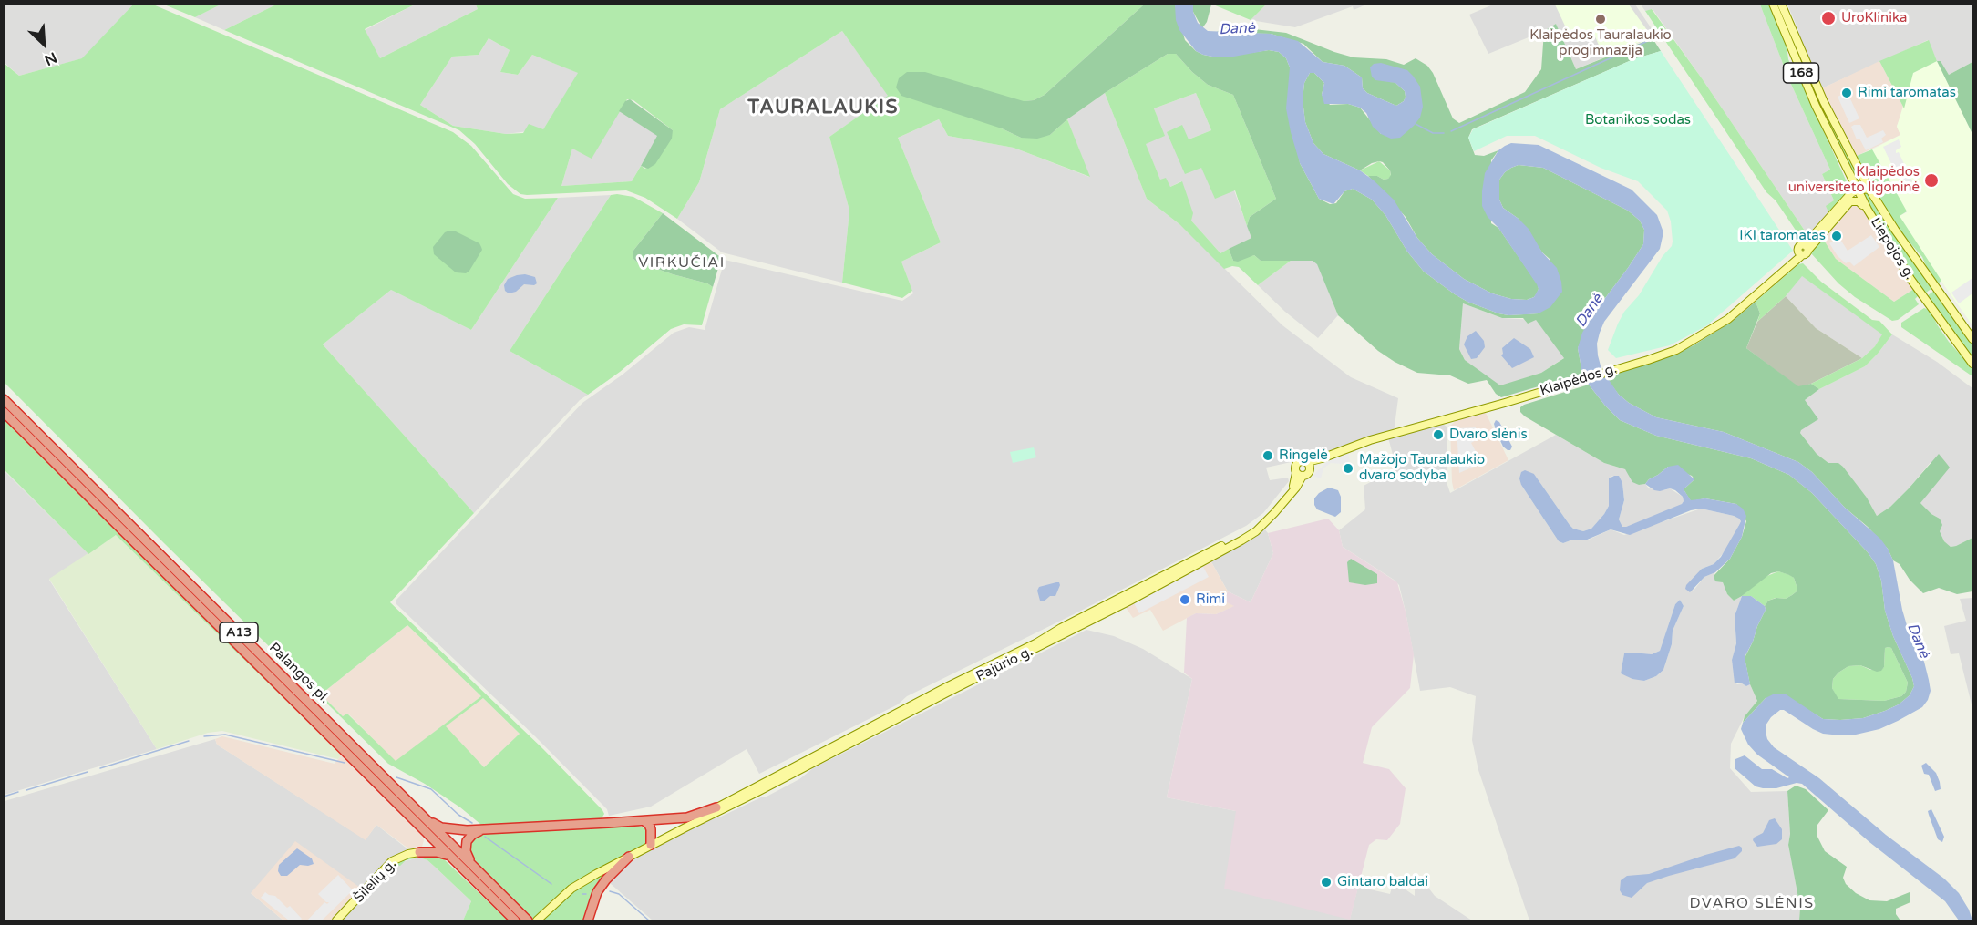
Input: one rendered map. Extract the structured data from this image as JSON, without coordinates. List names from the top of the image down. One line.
{"streets":{"highway":["A13","Palangos pl."],"main road":["168","Liepojos g.","Klaipėdos g.","Pajūrio g.","Šilelių g."]},"crossings":[["Klaipėdos g.","Pajūrio g."]],"districts":["TAURALAUKIS","VIRKUČIAI","DVARO SLĖNIS"],"water":["Danė"],"parks":["Botanikos sodas"],"places":["UroKlinika","Klaipėdos Tauralaukio progimnazija","Rimi taromatas","Klaipėdos universiteto ligoninė","IKI taromatas","Dvaro slėnis","Ringelė","Mažojo Tauralaukio dvaro sodyba","Rimi","Gintaro baldai"],"north":"bottom right"}
